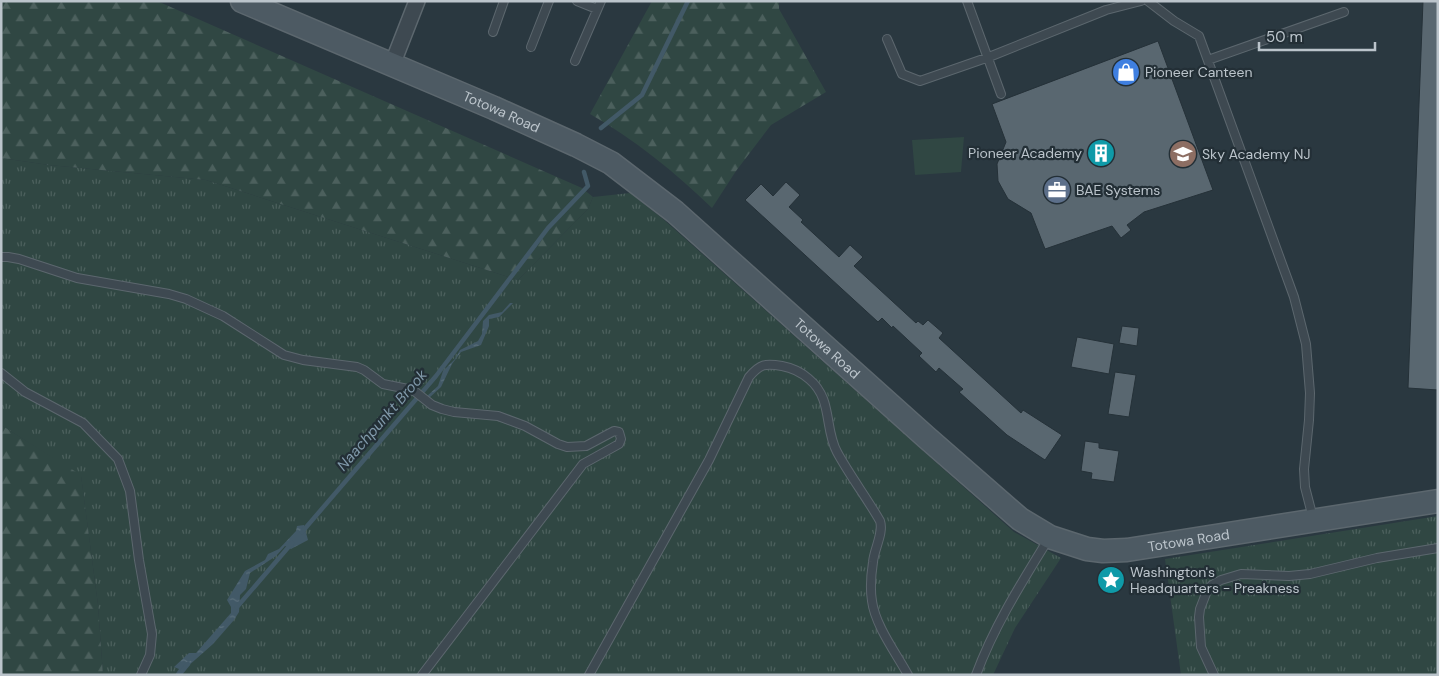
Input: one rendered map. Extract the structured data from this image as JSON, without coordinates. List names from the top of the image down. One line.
{"streets":{"main road":["Totowa Road"]},"water":["Naachpunkt Brook"],"places":{"shop":["Pioneer Canteen"],"building":["Pioneer Academy"],"school or university":["Sky Academy NJ"],"office":["BAE Systems"],"place":["Washington's Headquarters - Preakness"]},"scale_bar":"50 m"}
